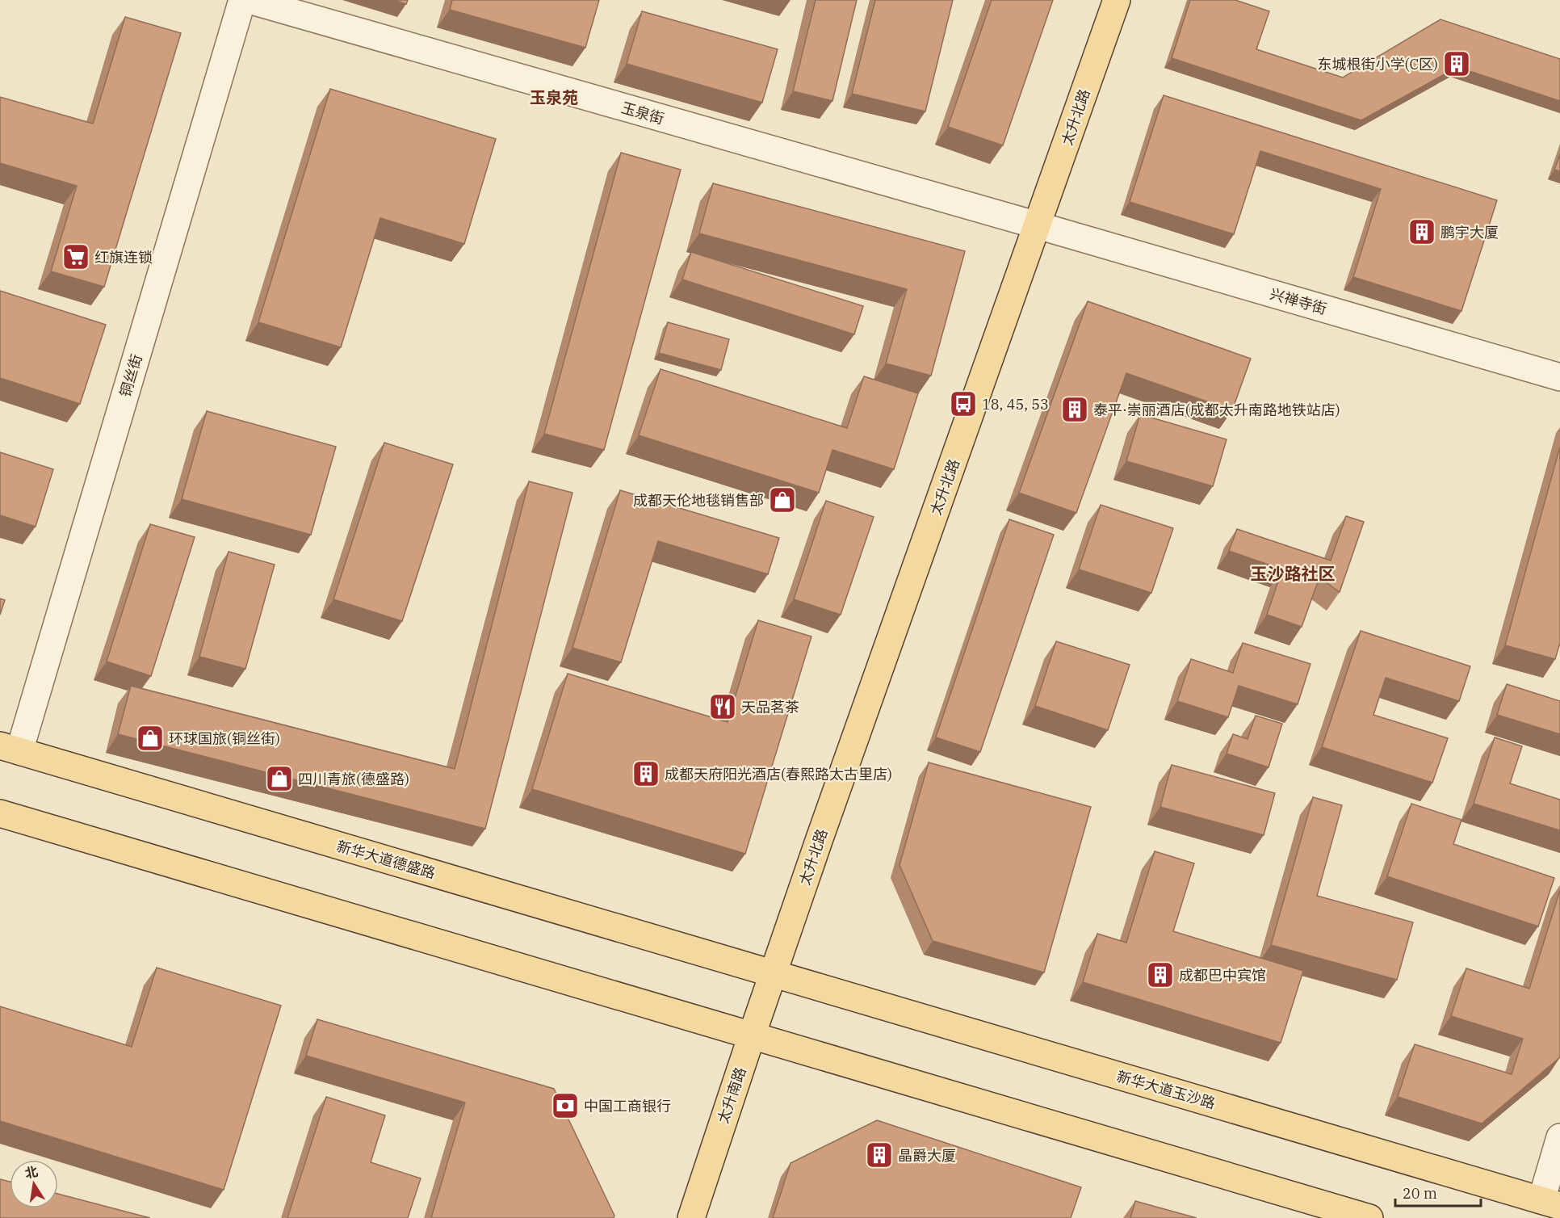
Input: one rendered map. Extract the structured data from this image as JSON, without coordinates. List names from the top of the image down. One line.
{"streets":{"main road":["太升北路","新华大道德盛路","新华大道玉沙路","太升南路"],"street":["玉泉街","兴禅寺街","铜丝街"]},"crossings":[["玉泉街","太升北路"],["玉泉街","兴禅寺街"],["太升北路","兴禅寺街"],["太升北路","新华大道德盛路"],["太升北路","新华大道玉沙路"],["太升北路","太升南路"],["铜丝街","新华大道德盛路"],["新华大道德盛路","新华大道玉沙路"],["新华大道德盛路","太升南路"],["新华大道玉沙路","太升南路"]],"districts":["玉泉苑","玉沙路社区"],"places":{"building":["东城根街小学(C区)","鹏宇大厦","泰平·崇丽酒店(成都太升南路地铁站店)","成都天府阳光酒店(春熙路太古里店)","成都巴中宾馆","晶爵大厦"],"supermarket":["红旗连锁"],"bus stop":["18, 45, 53"],"shop":["成都天伦地毯销售部","环球国旅(铜丝街)","四川青旅(德盛路)"],"restaurant":["天品茗茶"],"bank":["中国工商银行"]},"scale_bar":"20 m","north":"top"}
